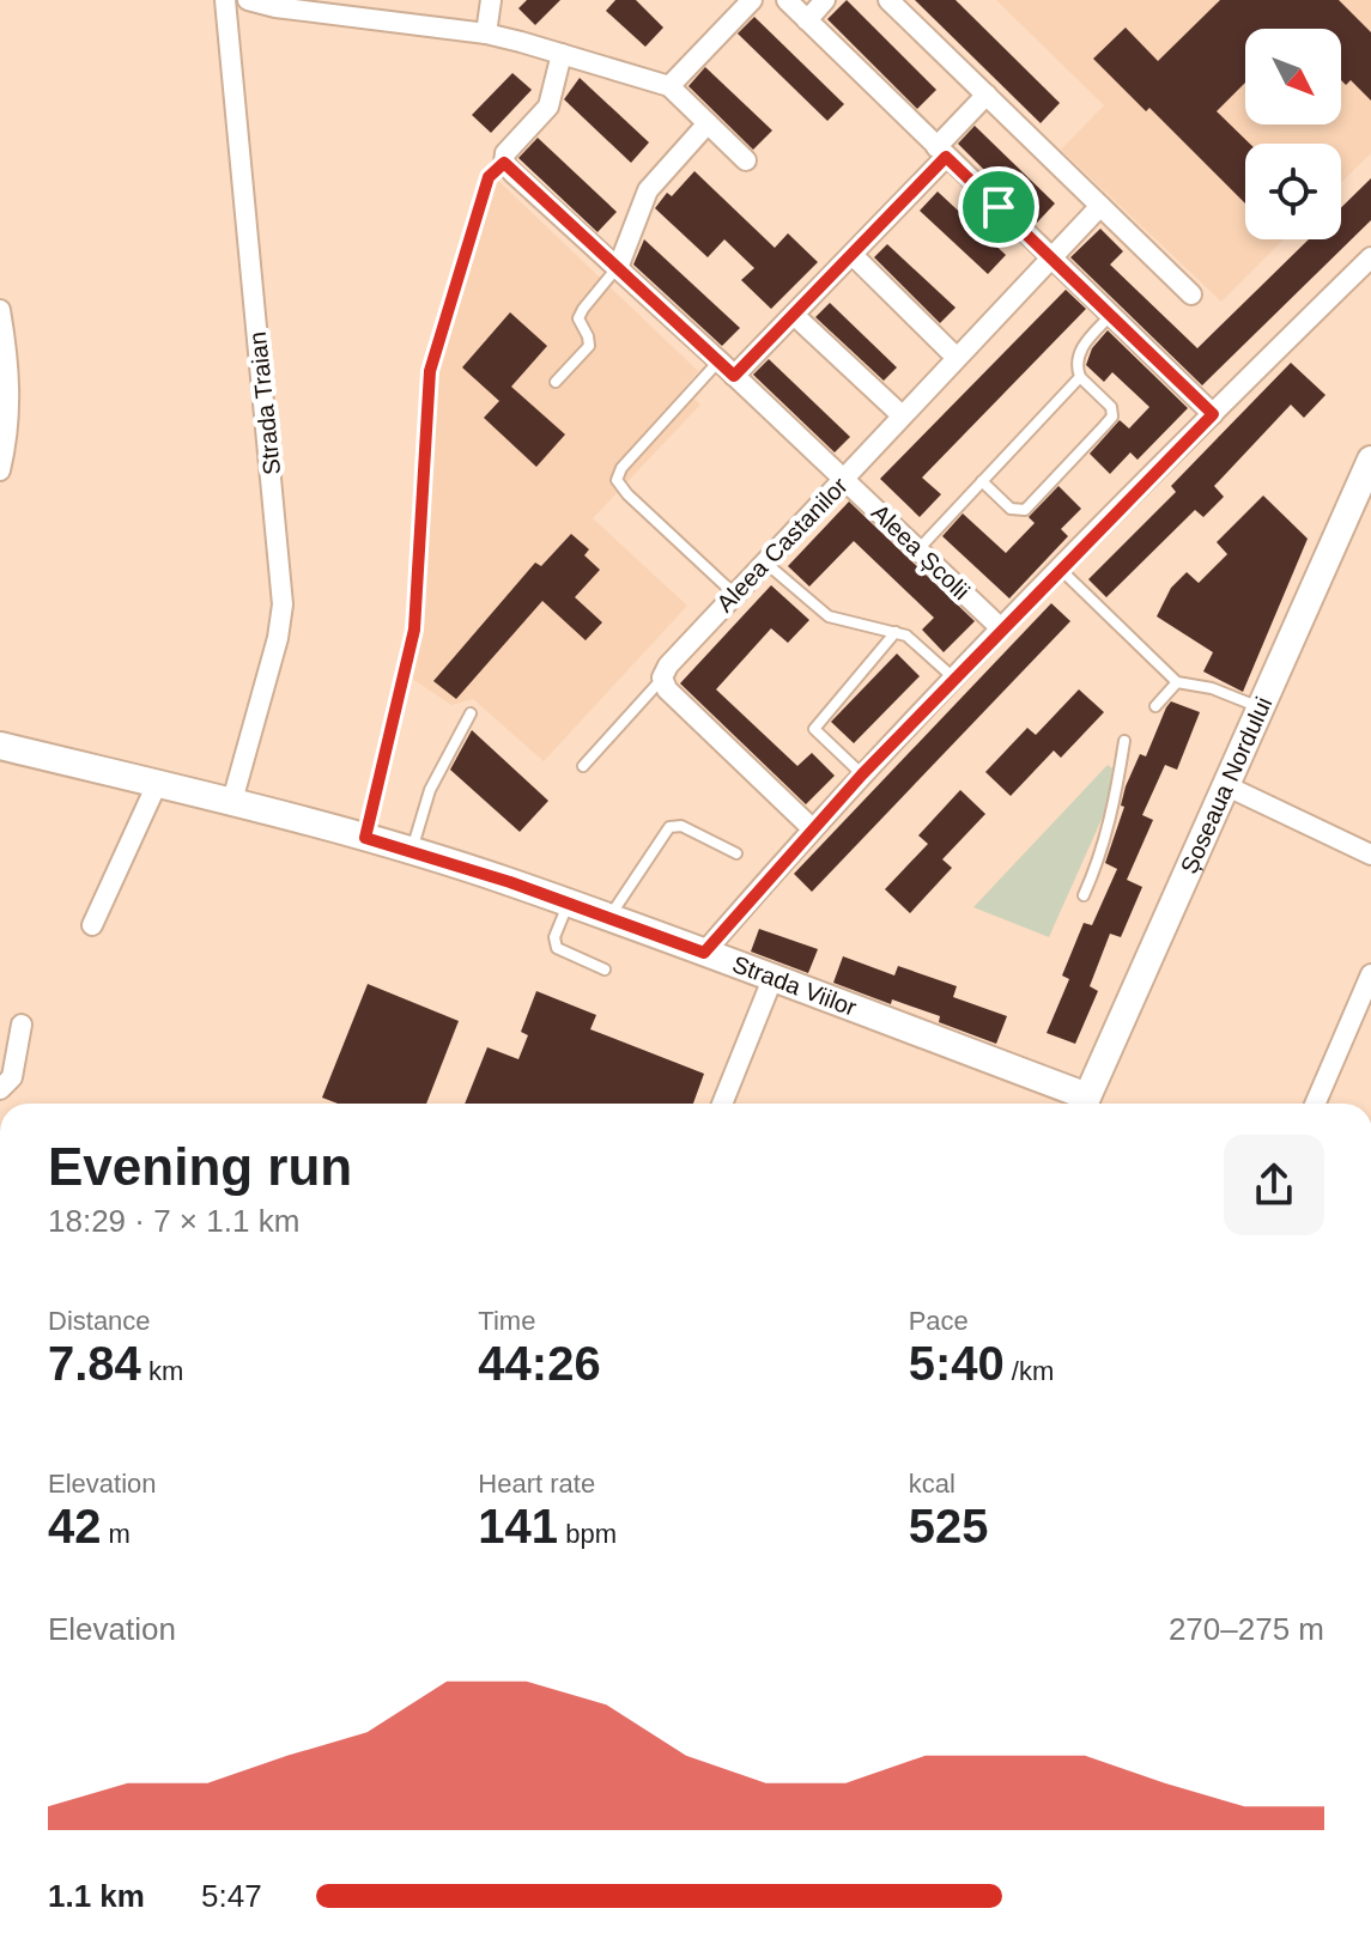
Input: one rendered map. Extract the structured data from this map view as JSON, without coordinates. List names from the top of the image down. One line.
{"streets":{"street":["Strada Traian","Aleea Castanilor","Aleea Școlii","Șoseaua Nordului","Strada Viilor"]},"crossings":[["Strada Traian","Strada Viilor"],["Aleea Castanilor","Aleea Școlii"]],"north":"bottom right","page":{"heading":["Evening run","18:29 · 7 × 1.1 km"],"stats":[["Distance","7.84 km"],["Time","44:26"],["Pace","5:40 /km"],["Elevation","42 m"],["Heart rate","141 bpm"],["kcal","525"]],"chart":["Elevation","270–275 m"],"list":[{"name":"1.1 km","note":"5:47"}]}}
